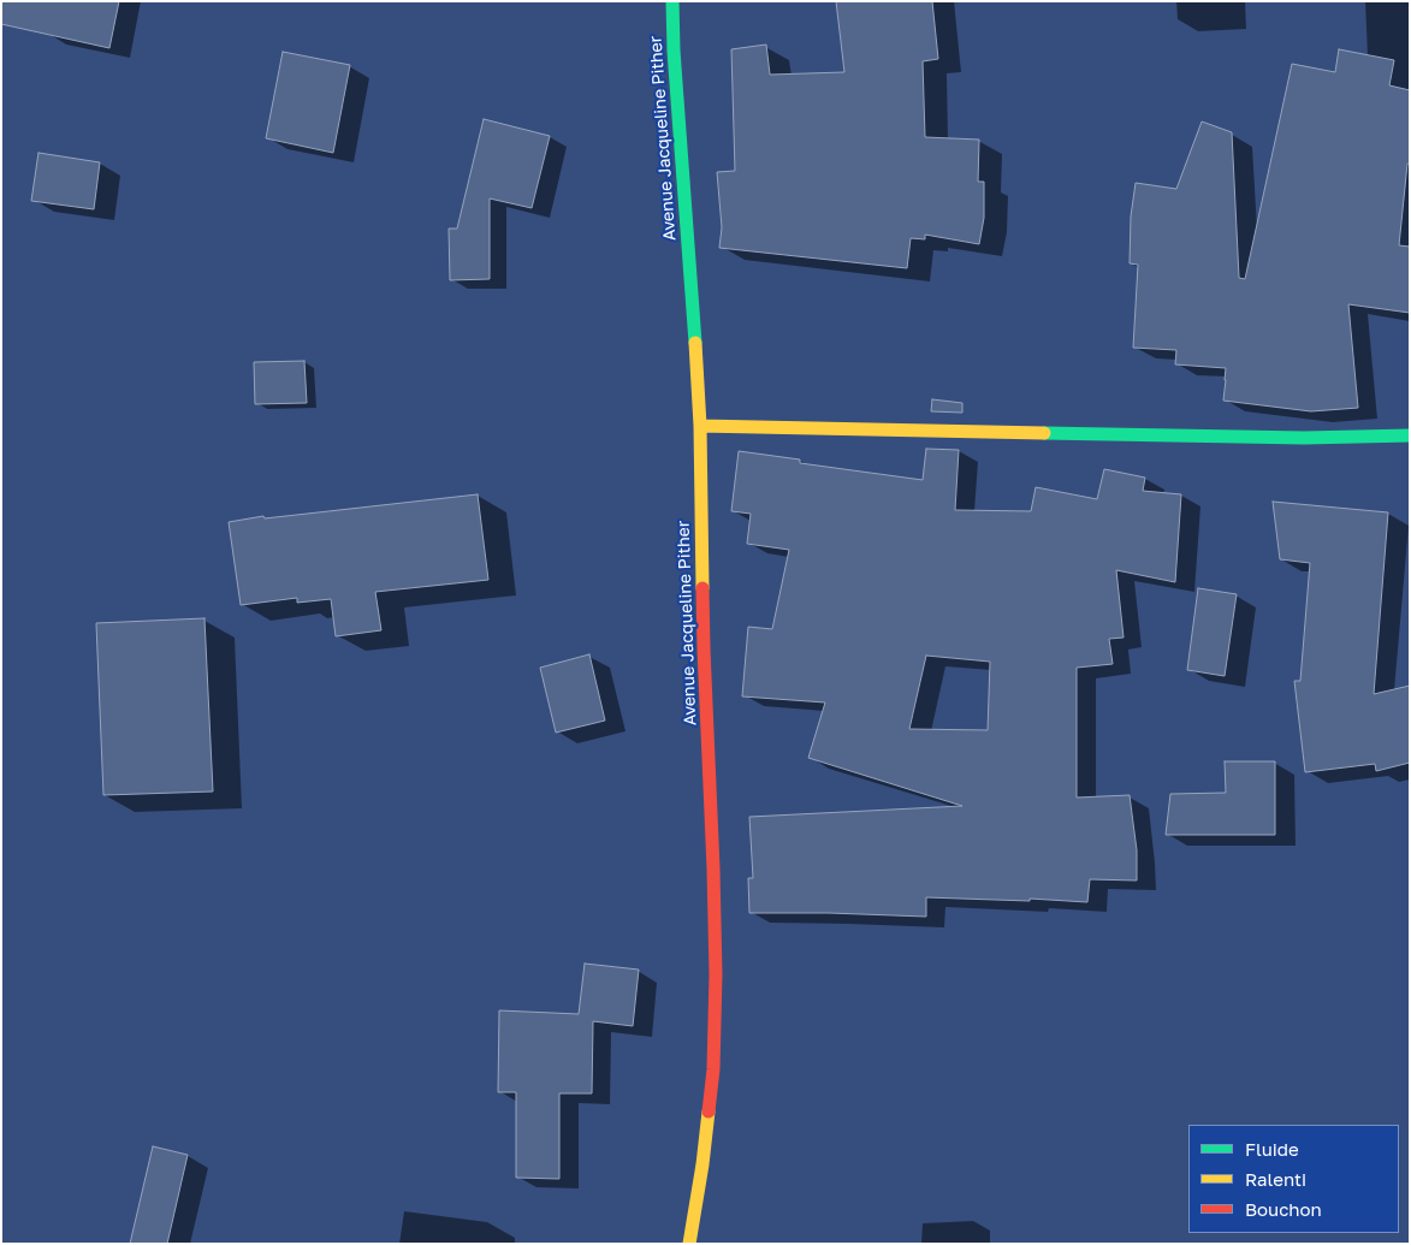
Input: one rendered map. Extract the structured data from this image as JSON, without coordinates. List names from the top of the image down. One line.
{"streets":{"street":["Avenue Jacqueline Pither"]},"legend":["Fluide","Ralenti","Bouchon"]}
